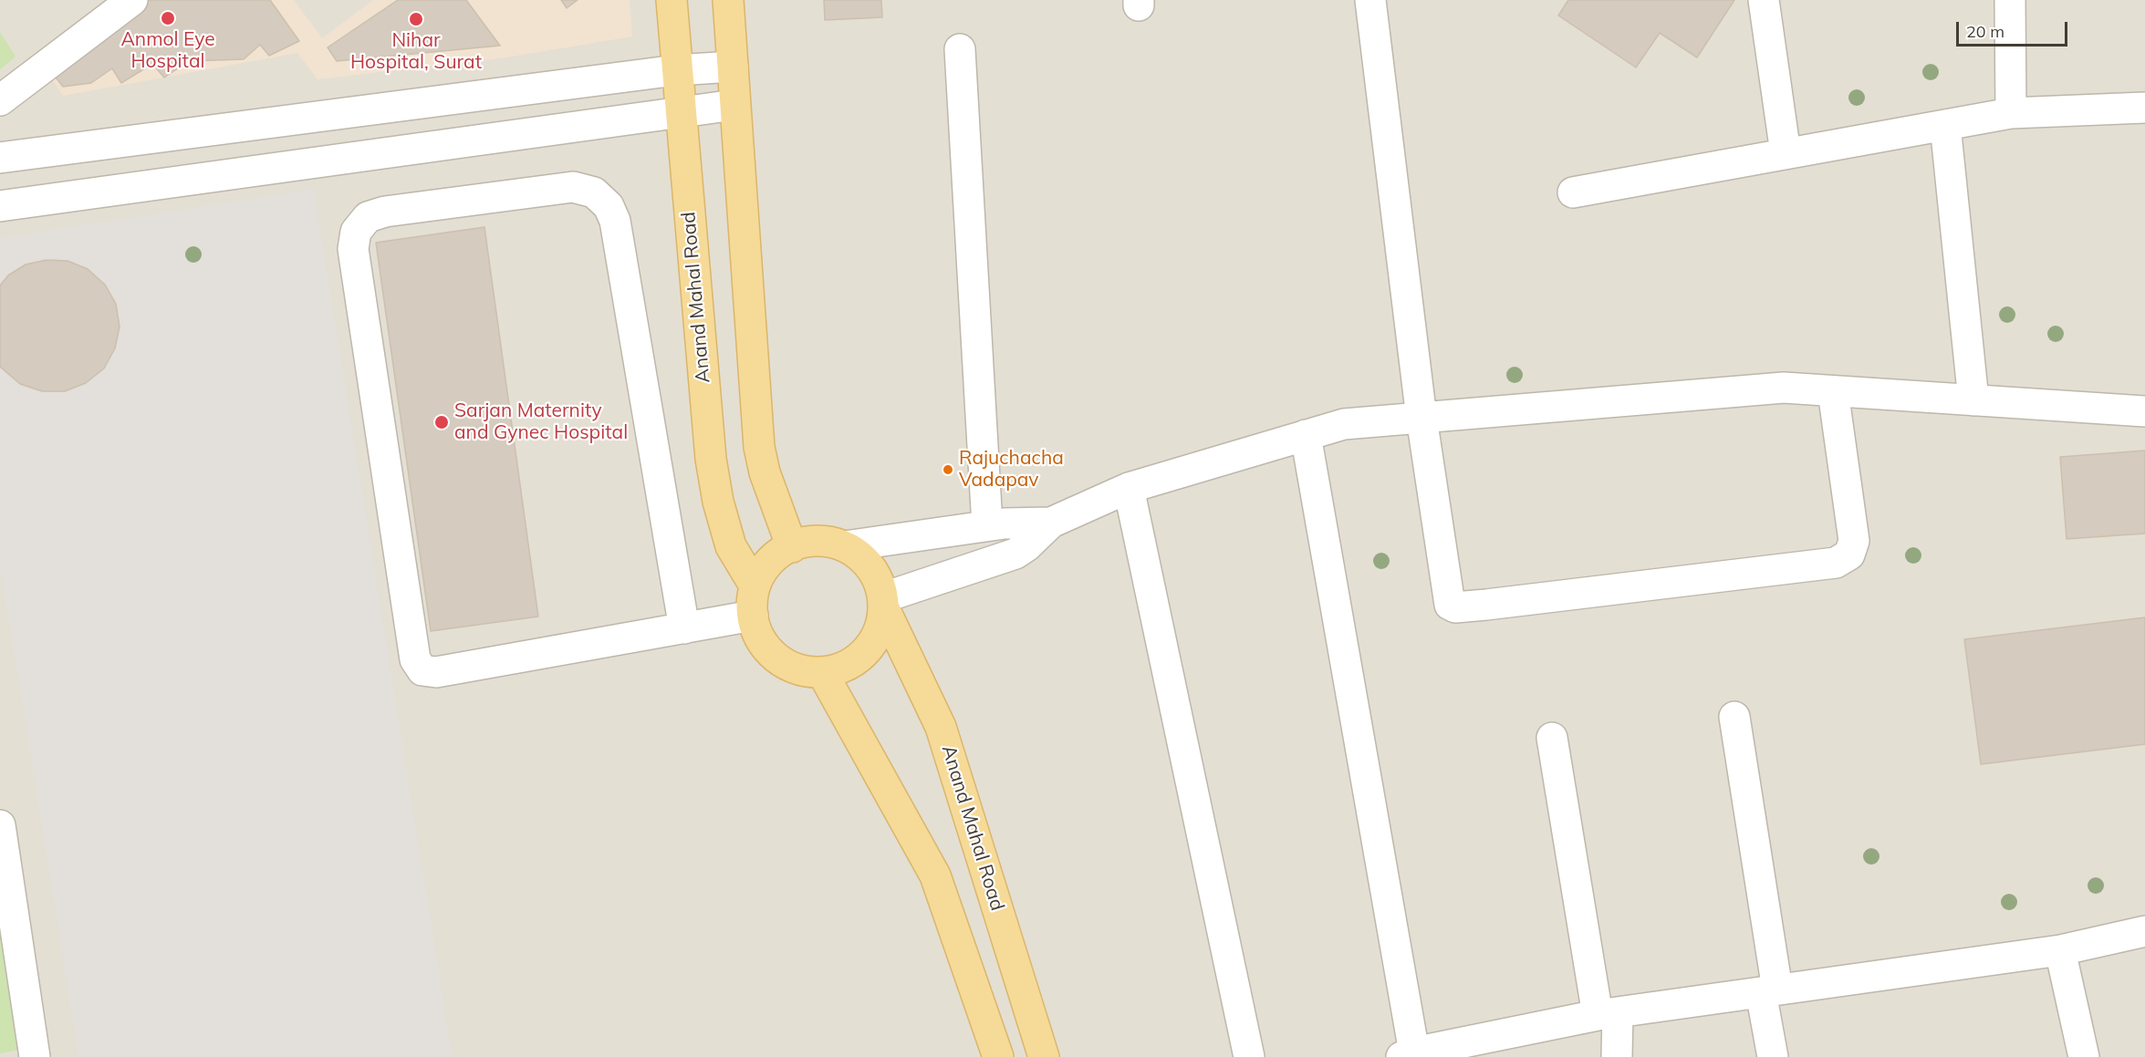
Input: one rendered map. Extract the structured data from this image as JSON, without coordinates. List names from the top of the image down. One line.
{"streets":{"main road":["Anand Mahal Road"]},"places":["Anmol Eye Hospital","Nihar Hospital, Surat","Sarjan Maternity and Gynec Hospital","Rajuchacha Vadapav"],"scale_bar":"20 m"}
